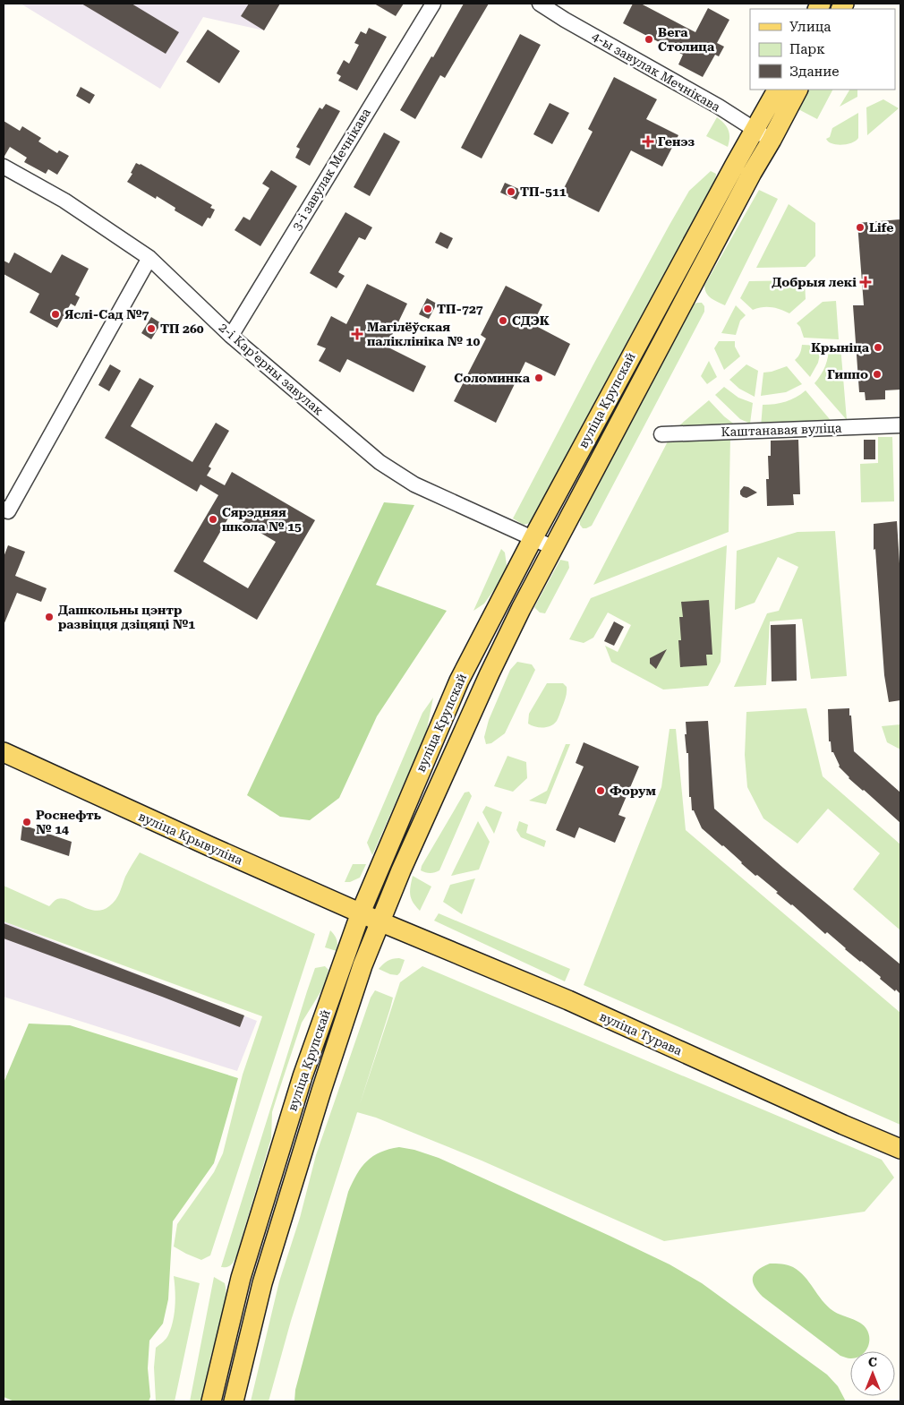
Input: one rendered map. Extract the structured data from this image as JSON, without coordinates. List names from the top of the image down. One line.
{"streets":{"main road":["вуліца Крупскай","вуліца Крывуліна","вуліца Турава"],"street":["4-ы завулак Мечнікава","3-і завулак Мечнікава","2-і Карʼерны завулак","Каштанавая вуліца"]},"crossings":[["4-ы завулак Мечнікава","вуліца Крупскай"],["3-і завулак Мечнікава","2-і Карʼерны завулак"],["2-і Карʼерны завулак","вуліца Крупскай"],["вуліца Крупскай","вуліца Крывуліна"],["вуліца Крупскай","вуліца Турава"],["вуліца Крывуліна","вуліца Турава"]],"places":{"other":["Вега Столица","ТП-511","Life","ТП-727","Яслі-Сад №7","СДЭК","ТП 260","Крыніца","Гиппо","Соломинка","Сярэдняя школа № 15","Дашкольны цэнтр развіцця дзіцяці №1","Форум","Роснефть № 14"],"health":["Генэз","Добрыя лекі","Магілёўская паліклініка № 10"]},"legend":["Улица","Парк","Здание"],"north":"top"}
